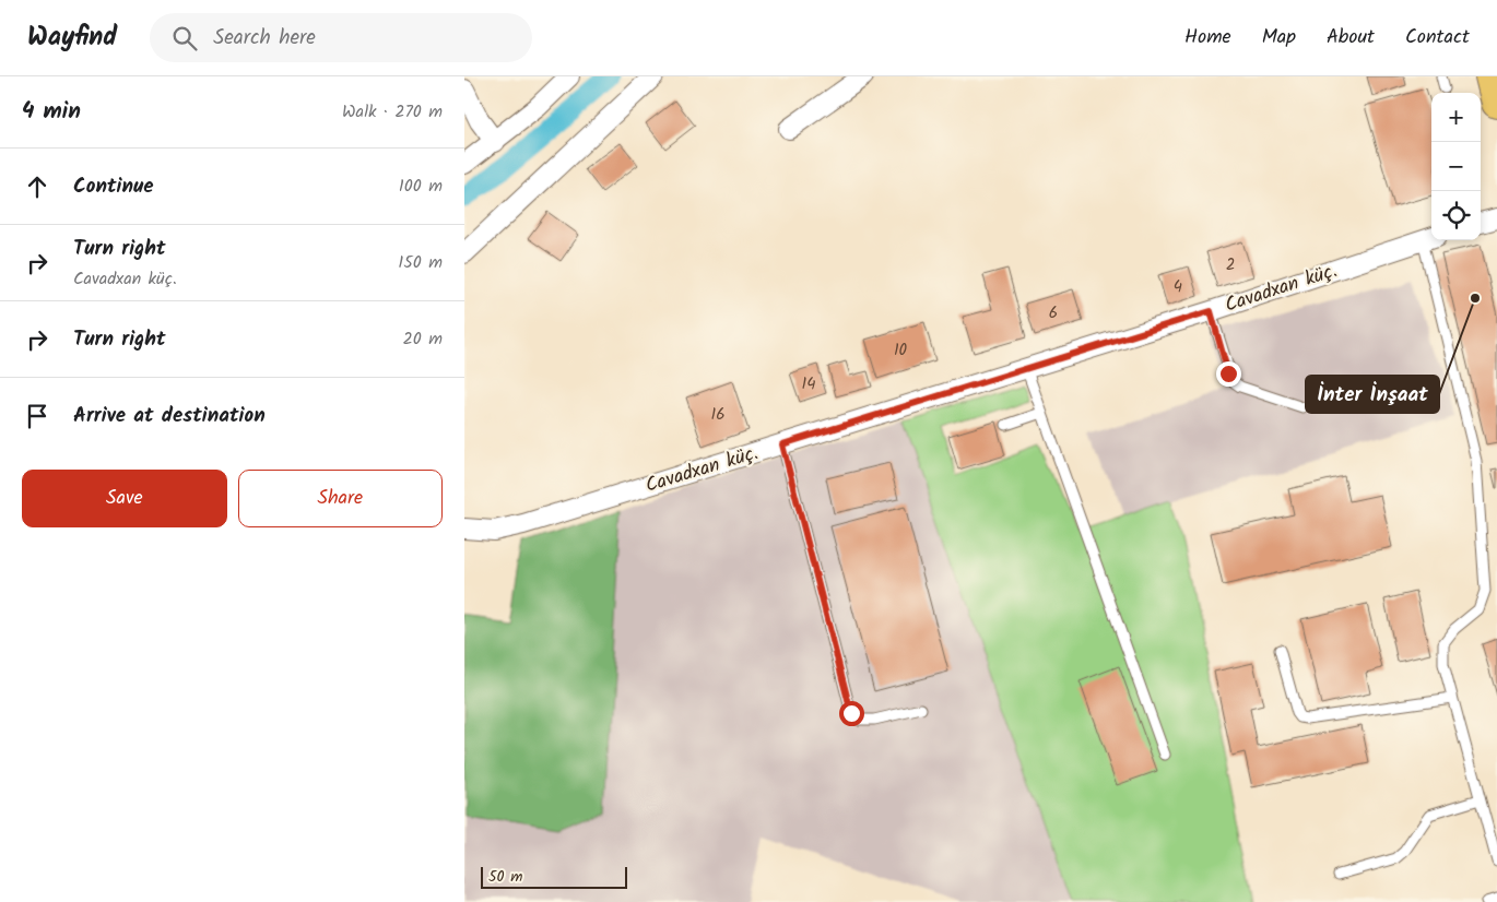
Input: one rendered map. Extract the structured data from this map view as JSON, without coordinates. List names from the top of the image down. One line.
{"streets":{"street":["Cavadxan küç."]},"places":["İnter İnşaat"],"house_numbers":["2","4","6","10","14","16"],"scale_bar":"50 m","page":{"header":"Wayfind","search":"Search here","nav":["Home","Map","About","Contact"],"heading":["4 min","Walk · 270 m"],"map_buttons":["+","−"],"list":[["Continue","100 m"],["Turn right","Cavadxan küç.","150 m"],["Turn right","20 m"],"Arrive at destination"],"buttons":["Save","Share"],"scale":"50 m"}}
